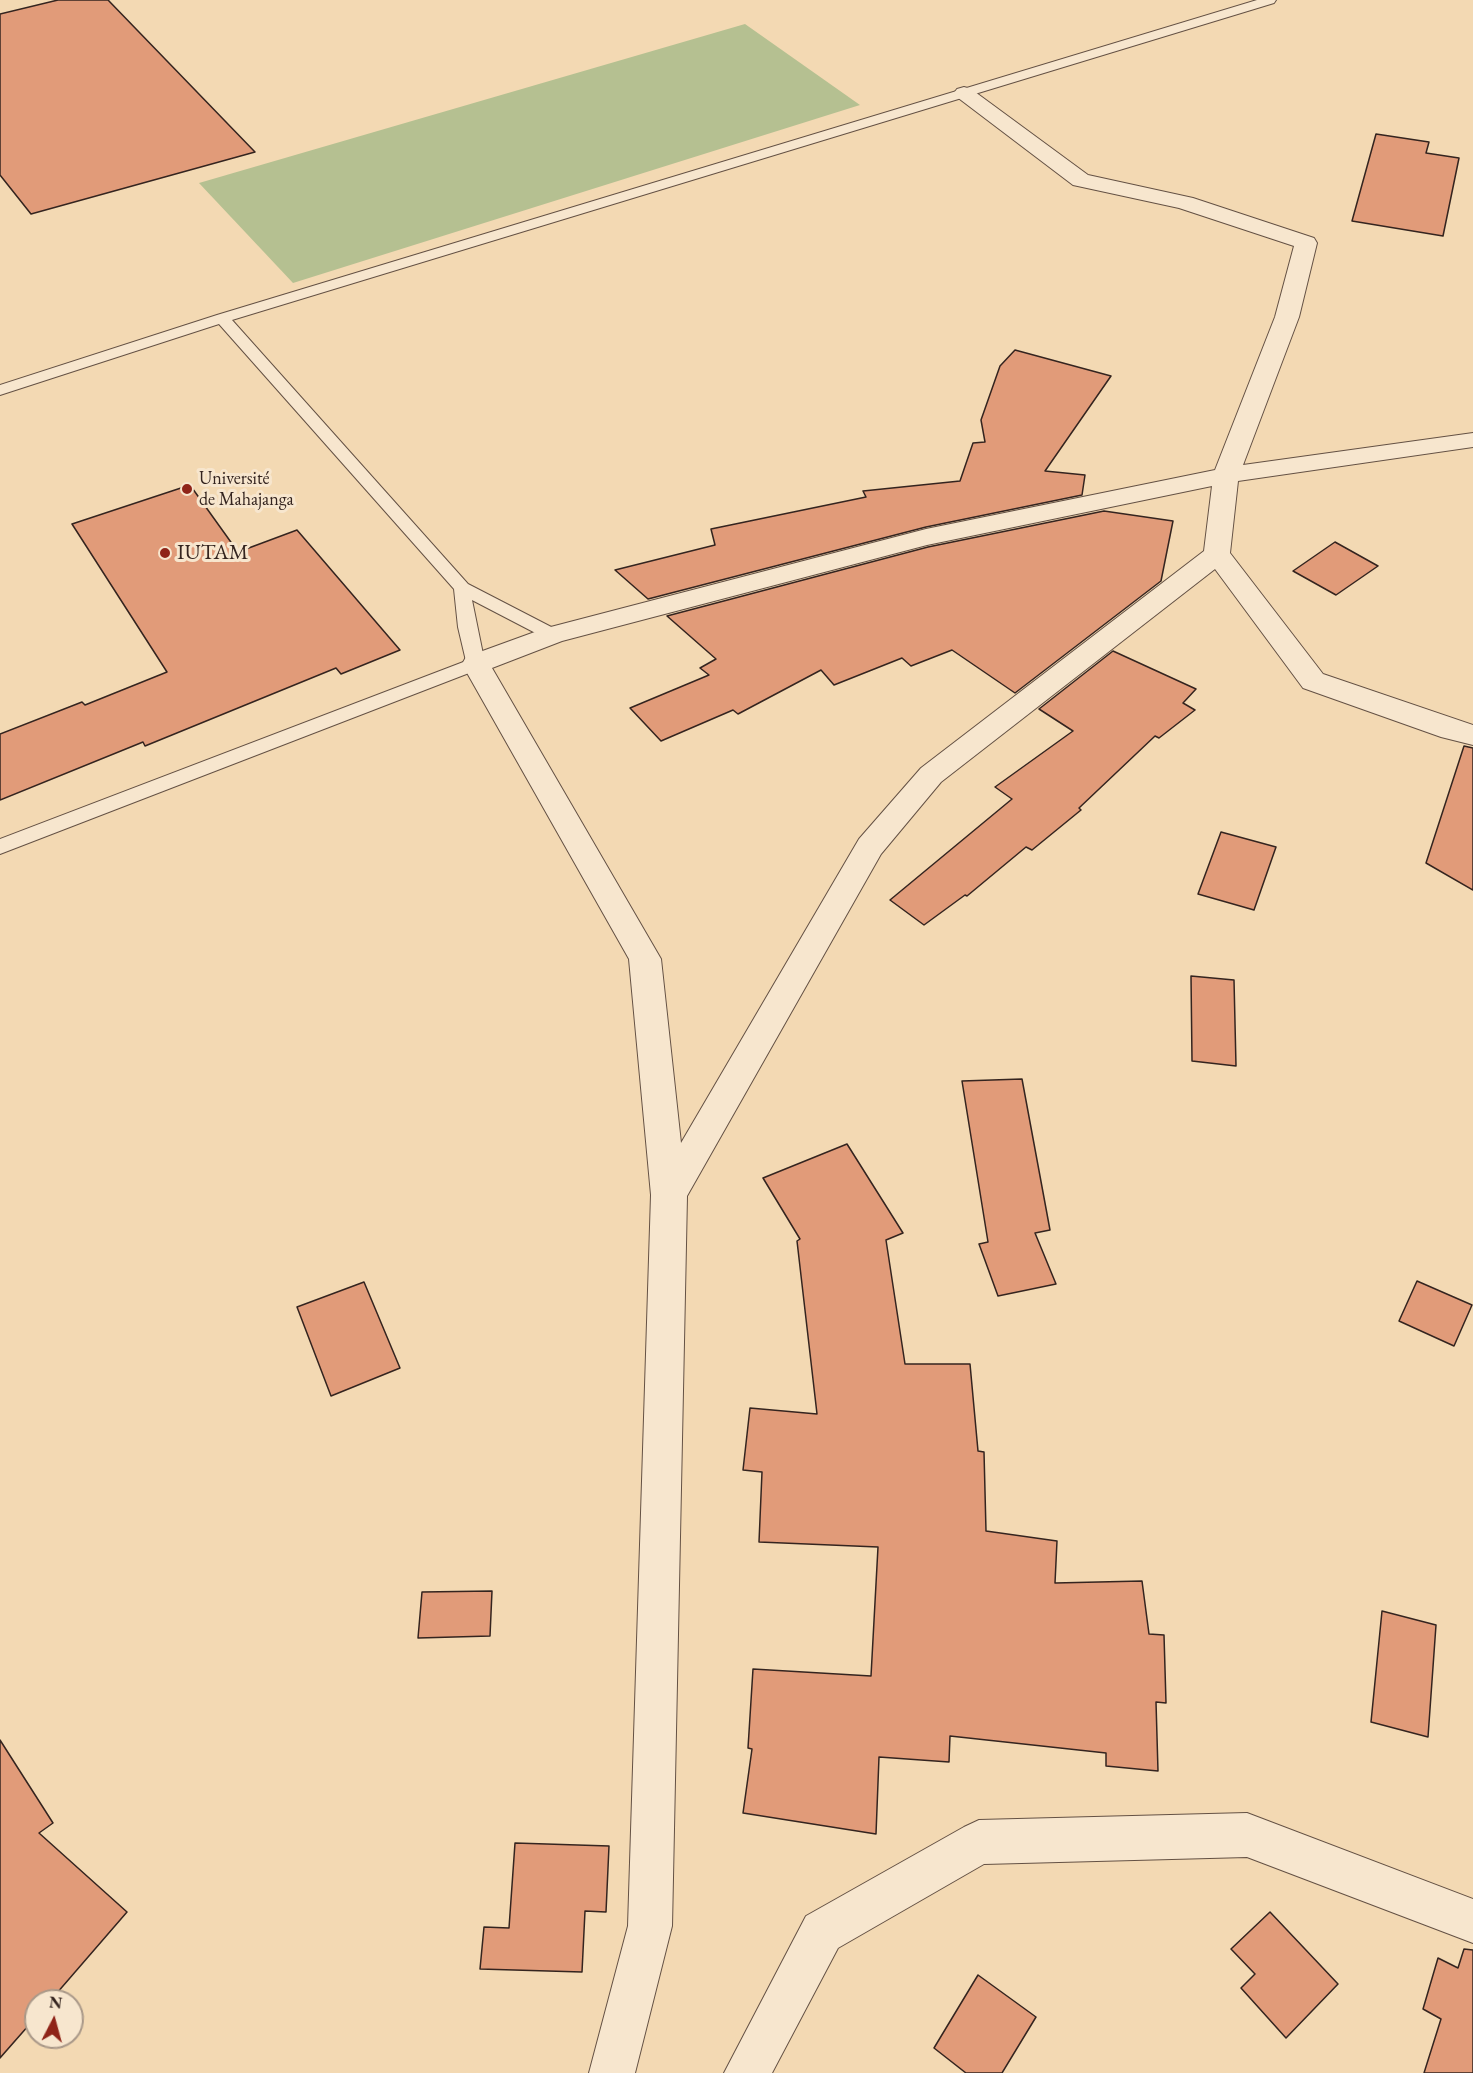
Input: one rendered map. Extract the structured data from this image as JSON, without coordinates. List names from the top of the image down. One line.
{"places":["Université de Mahajanga","IUTAM"],"north":"top"}
